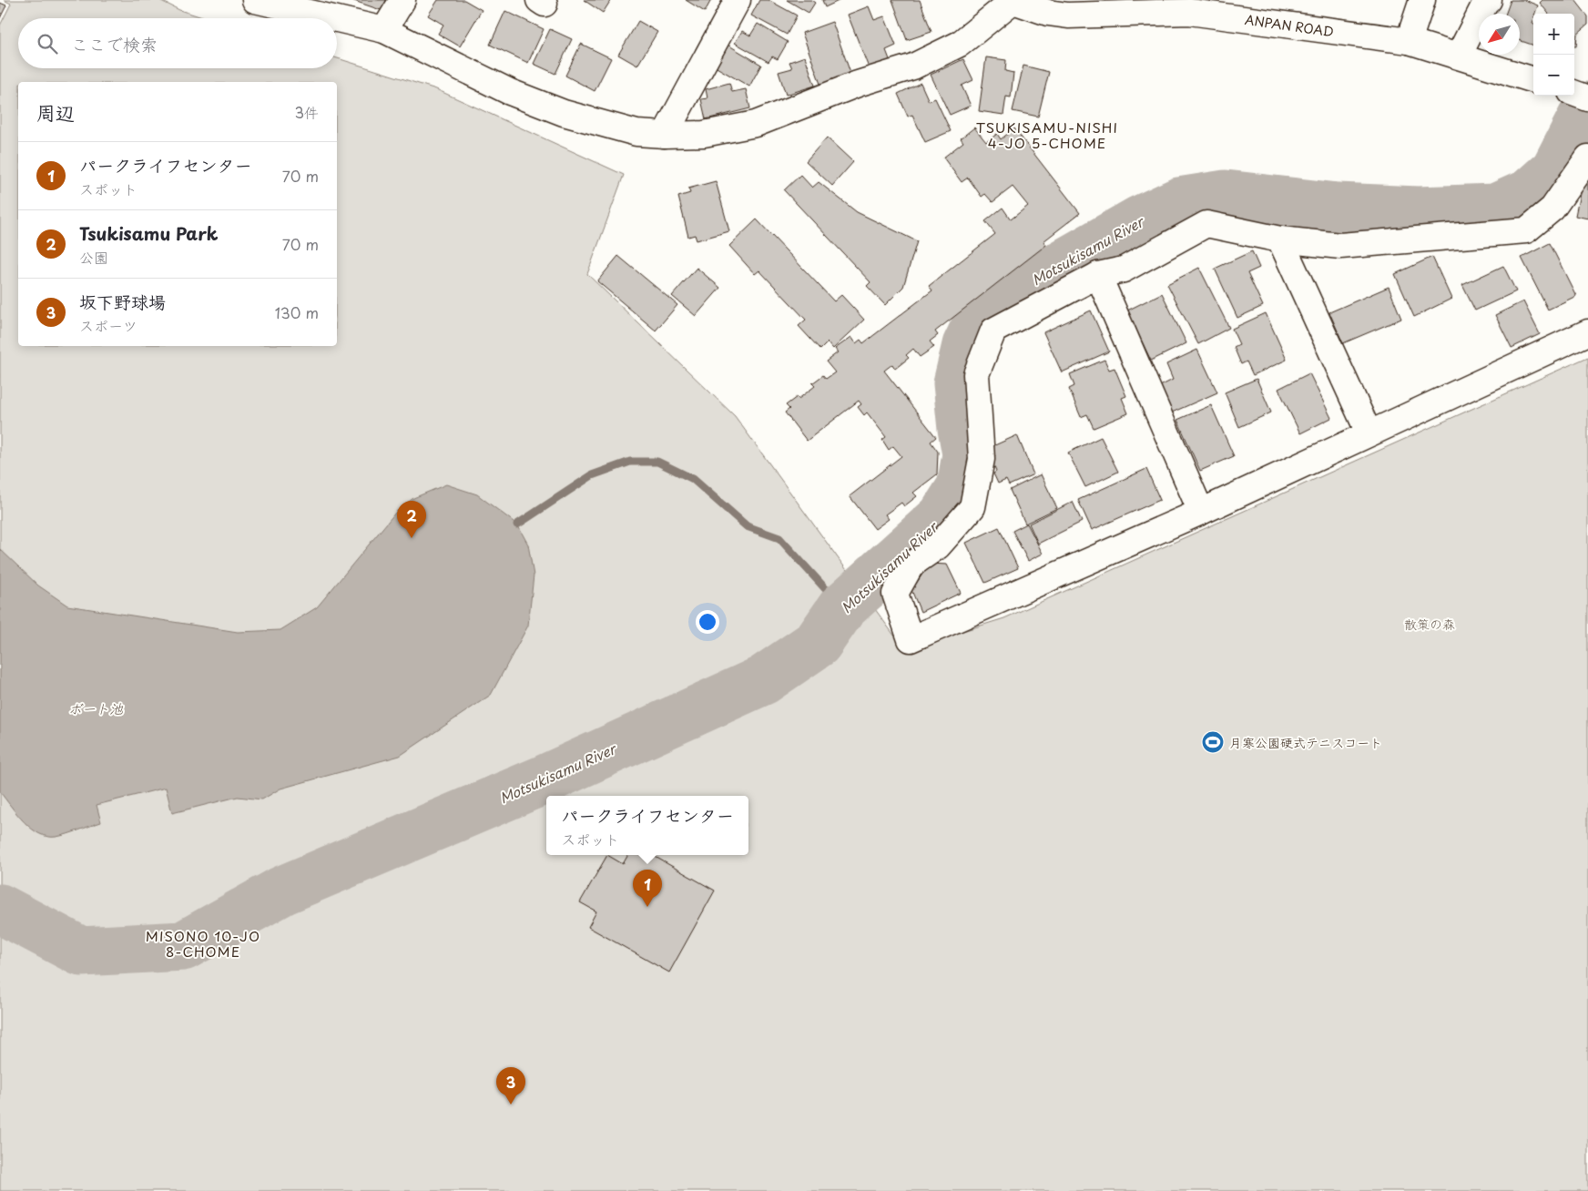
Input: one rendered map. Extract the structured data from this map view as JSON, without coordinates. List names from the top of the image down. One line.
{"streets":{"street":["ANPAN ROAD"]},"districts":["TSUKISAMU-NISHI 4-JO 5-CHOME","MISONO 10-JO 8-CHOME"],"water":["Motsukisamu River","ボート池"],"parks":["散策の森"],"places":{"sports":["月寒公園硬式テニスコート"]},"north":"bottom left","page":{"map_buttons":["+","−"],"search":"ここで検索","heading":["周辺","3件"],"list":[{"mark":"1","name":"パークライフセンター","note":"スポット","value":"70 m"},{"mark":"2","name":"Tsukisamu Park","note":"公園","value":"70 m"},{"mark":"3","name":"坂下野球場","note":"スポーツ","value":"130 m"}],"pins":["2","1","3"],"popup":["パークライフセンター","スポット"]}}
